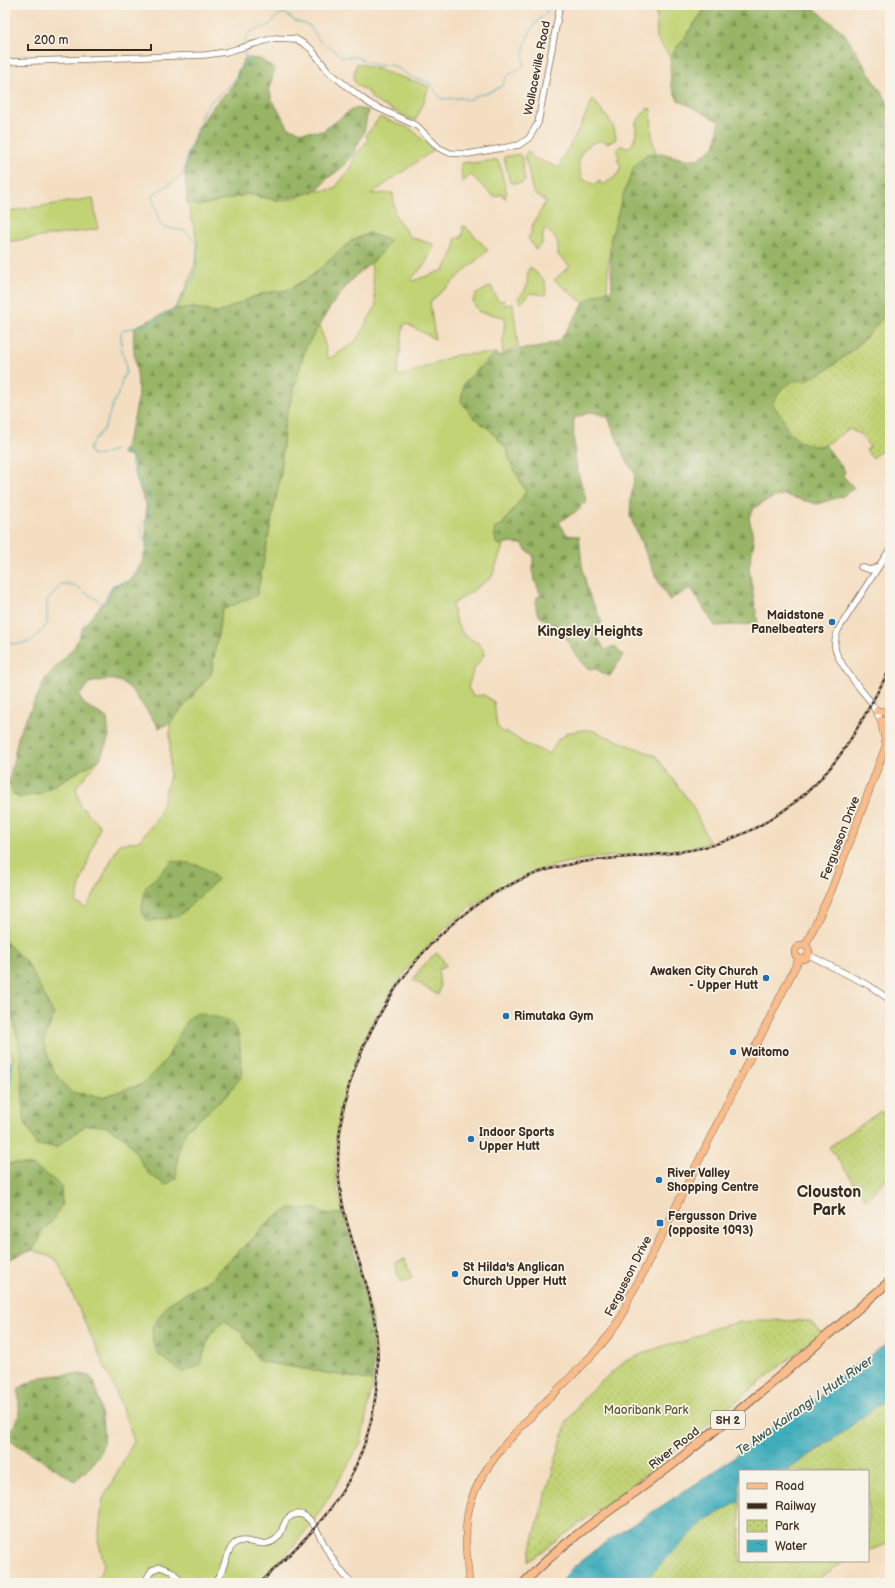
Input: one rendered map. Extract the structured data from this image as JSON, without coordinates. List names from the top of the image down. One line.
{"streets":{"highway":["SH 2","River Road"],"main road":["Fergusson Drive"],"street":["Wallaceville Road"]},"districts":["Kingsley Heights","Clouston Park"],"water":["Te Awa Kairangi / Hutt River"],"parks":["Maoribank Park"],"places":{"other":["Maidstone Panelbeaters","Awaken City Church - Upper Hutt","Rimutaka Gym","Waitomo","Indoor Sports Upper Hutt","River Valley Shopping Centre","St Hilda's Anglican Church Upper Hutt"],"transit":["Fergusson Drive (opposite 1093)"]},"legend":["Road","Railway","Park","Water"],"scale_bar":"200 m"}
